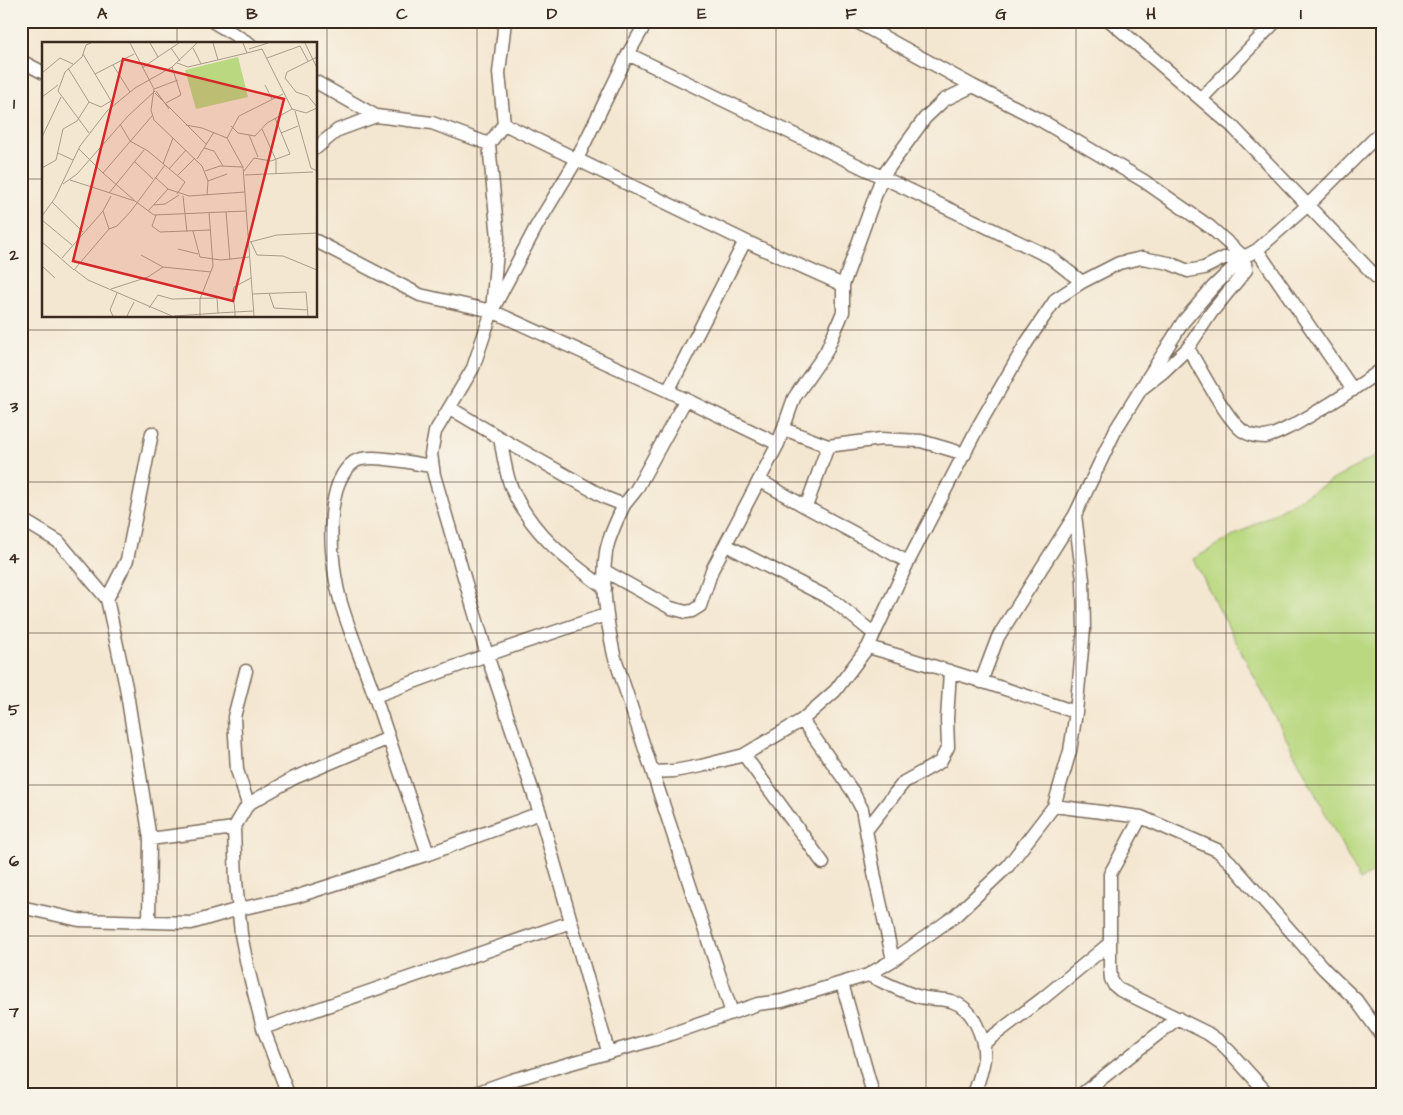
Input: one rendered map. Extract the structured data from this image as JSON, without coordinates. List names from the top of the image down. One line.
{"grid":{"columns":["A","B","C","D","E","F","G","H","I"],"rows":["1","2","3","4","5","6","7"]}}
